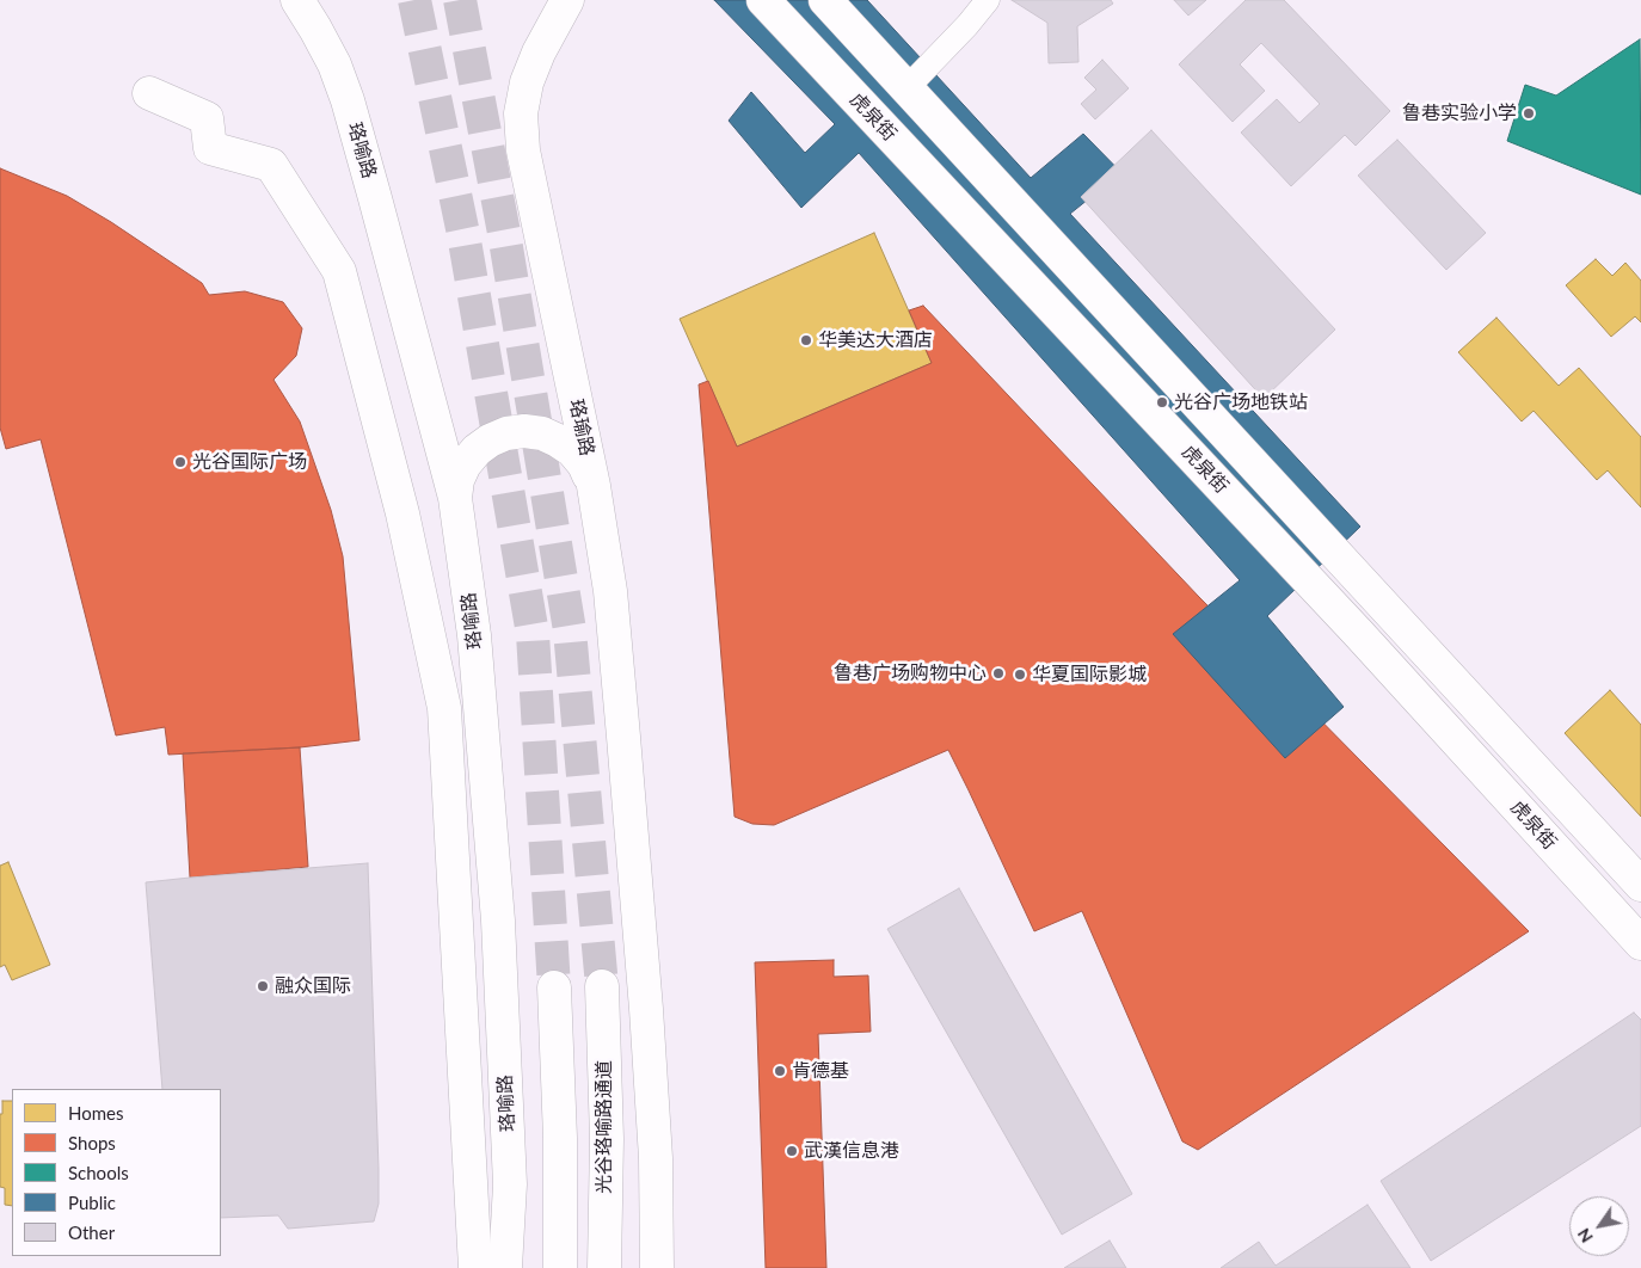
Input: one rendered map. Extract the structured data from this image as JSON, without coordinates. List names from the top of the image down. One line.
{"streets":{"main road":["虎泉街","珞喻路","珞瑜路","光谷珞喻路通道"]},"places":["鲁巷实验小学","华美达大酒店","光谷广场地铁站","光谷国际广场","鲁巷广场购物中心","华夏国际影城","融众国际","肯德基","武漢信息港"],"legend":["Homes","Shops","Schools","Public","Other"],"north":"bottom left"}
